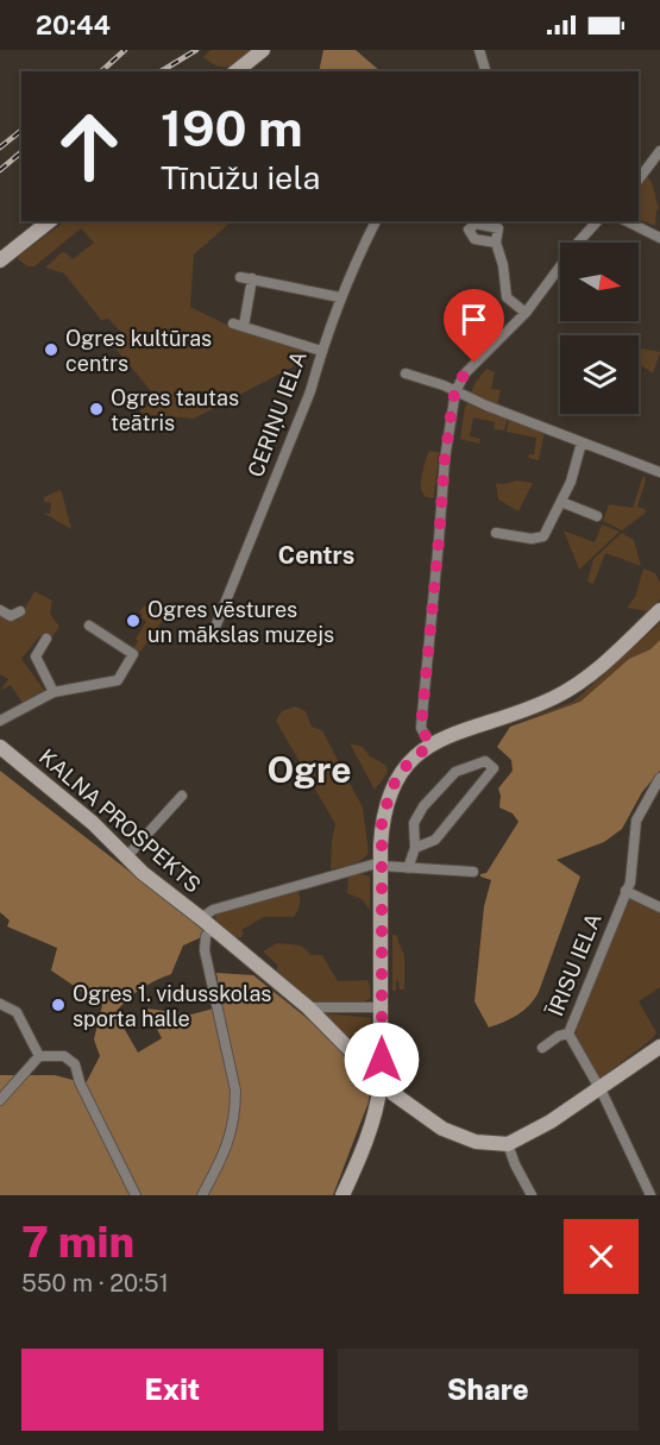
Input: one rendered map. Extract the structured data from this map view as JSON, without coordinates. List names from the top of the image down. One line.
{"streets":{"main road":["KALNA PROSPEKTS"],"street":["CERIŅU IELA","ĪRISU IELA"]},"districts":["Centrs","Ogre"],"places":["Ogres kultūras centrs","Ogres tautas teātris","Ogres vēstures un mākslas muzejs","Ogres 1. vidusskolas sporta halle"],"north":"right","page":{"status":"20:44","turn":["190 m","Tīnūžu iela"],"heading":["7 min","550 m · 20:51"],"buttons":["Exit","Share"]}}
